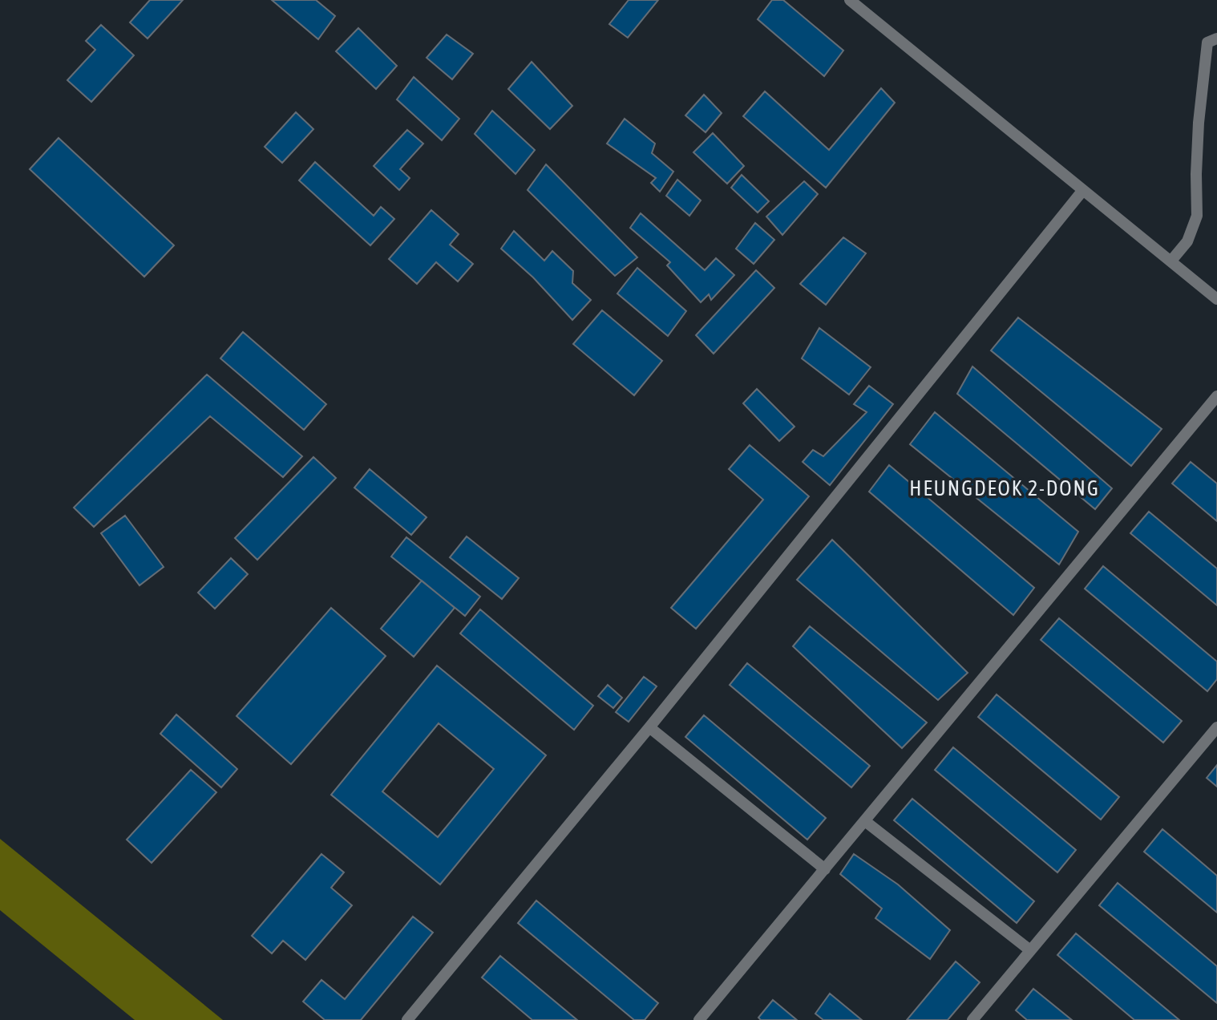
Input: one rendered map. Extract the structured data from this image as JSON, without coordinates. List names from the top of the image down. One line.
{"districts":["HEUNGDEOK 2-DONG"]}
